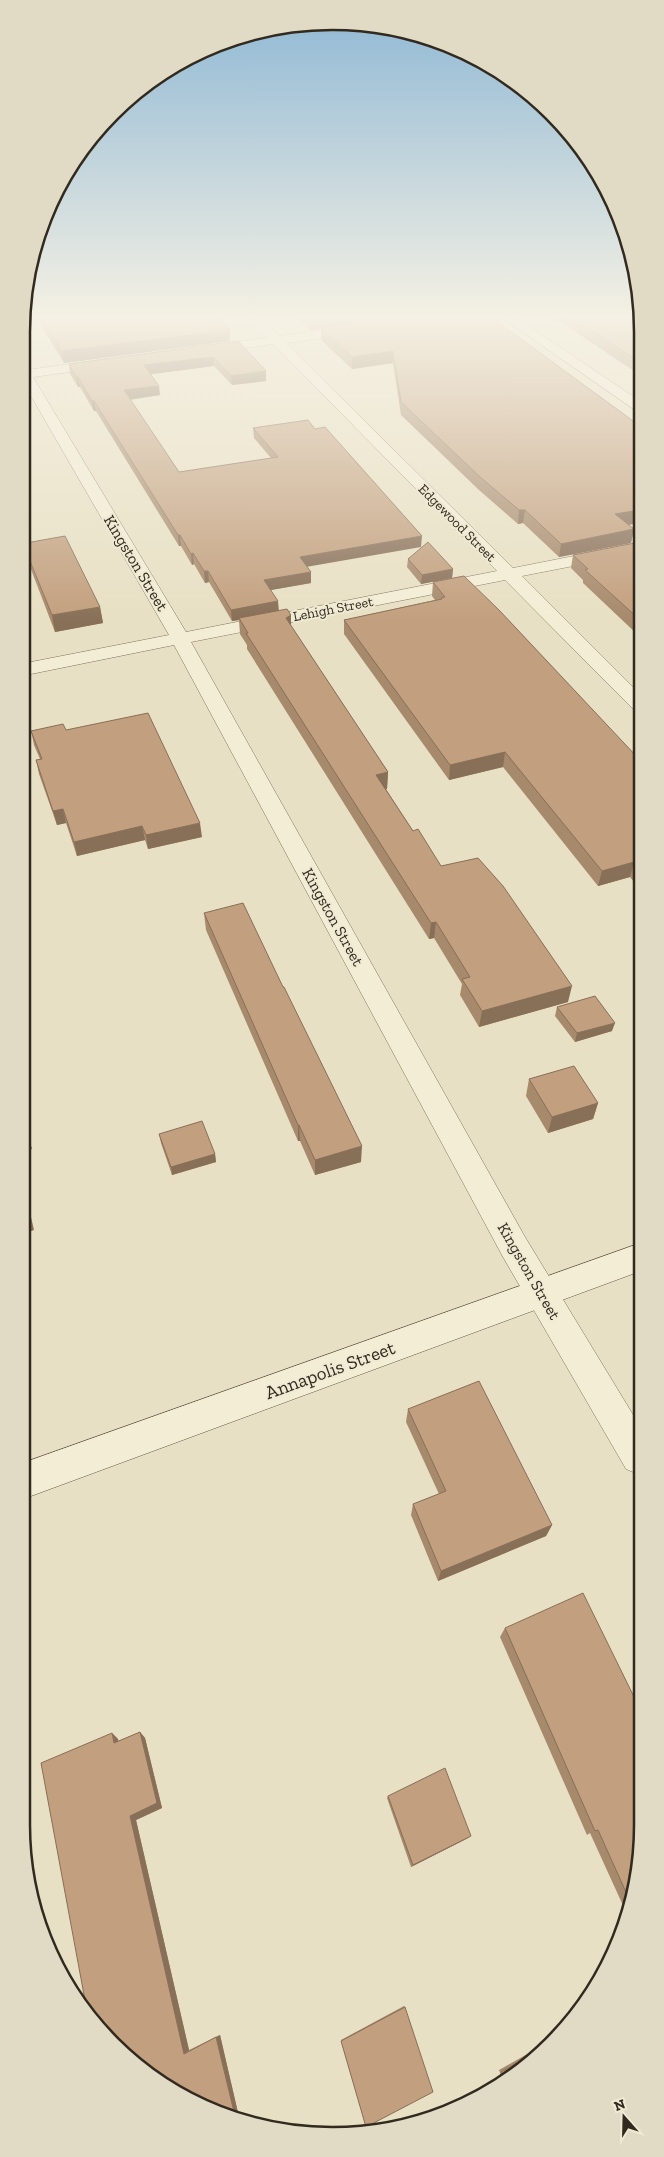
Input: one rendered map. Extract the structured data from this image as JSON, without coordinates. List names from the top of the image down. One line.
{"streets":{"street":["Edgewood Street","Kingston Street","Lehigh Street","Annapolis Street"]},"crossings":[["Edgewood Street","Lehigh Street"],["Kingston Street","Lehigh Street"],["Kingston Street","Annapolis Street"]],"north":"top"}
